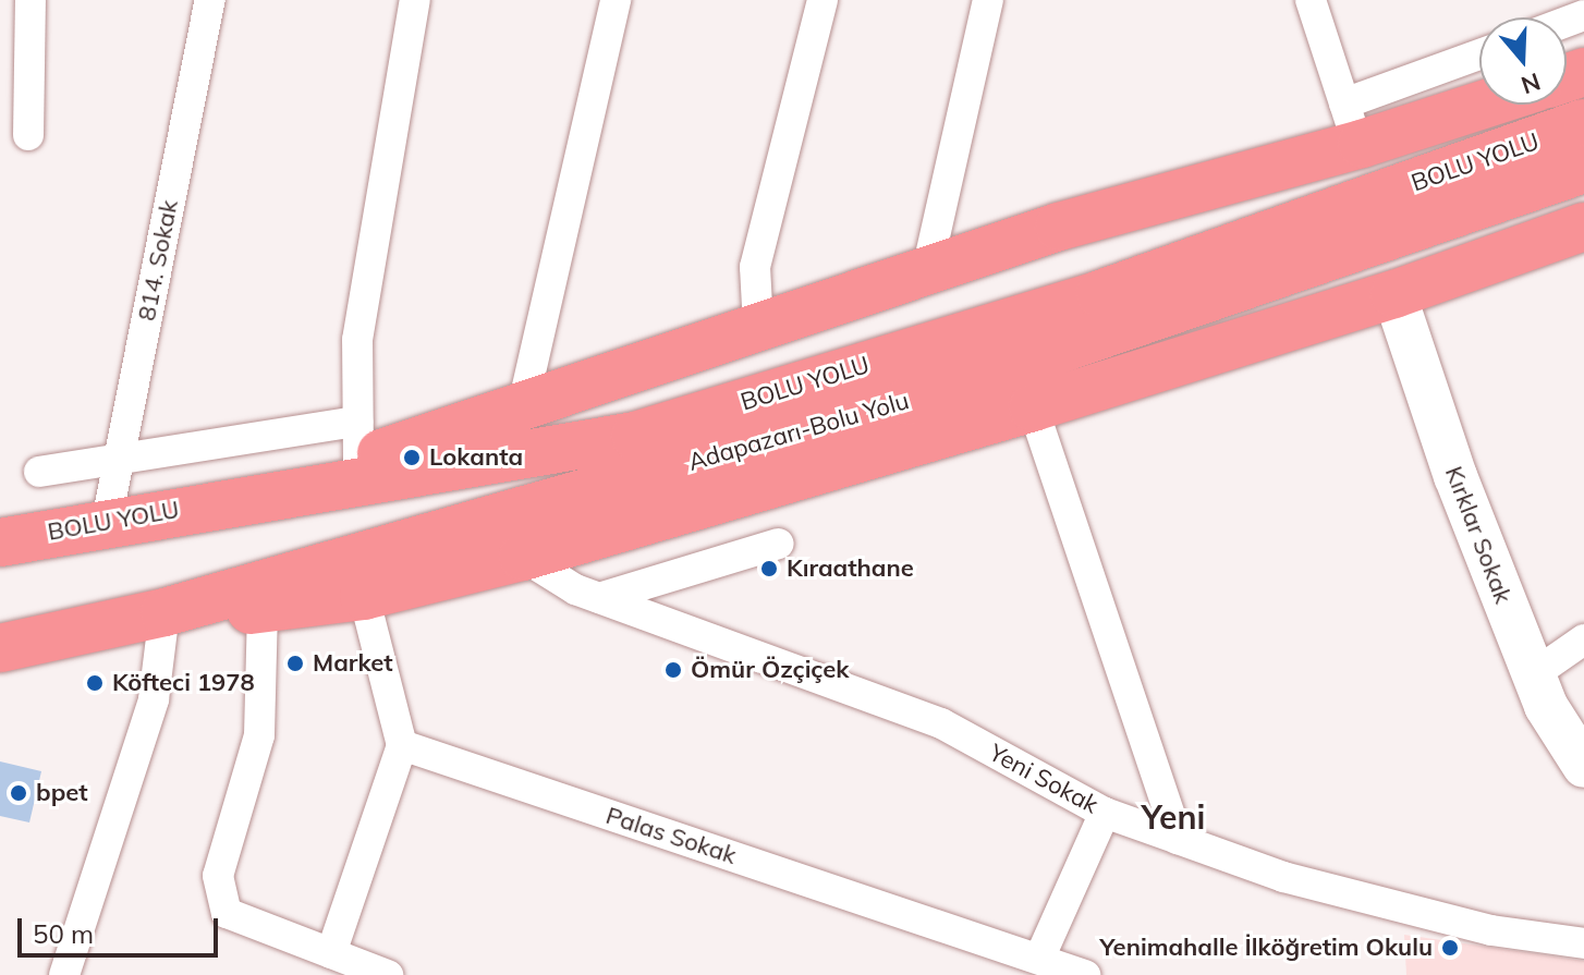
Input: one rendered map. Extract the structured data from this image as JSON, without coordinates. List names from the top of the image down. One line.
{"streets":{"highway":["BOLU YOLU","Adapazarı-Bolu Yolu"],"street":["814. Sokak","Kırklar Sokak","Yeni Sokak","Palas Sokak"]},"crossings":[["BOLU YOLU","814. Sokak"]],"districts":["Yeni"],"places":["Lokanta","Kıraathane","Market","Ömür Özçiçek","Köfteci 1978","bpet","Yenimahalle İlköğretim Okulu"],"scale_bar":"50 m","north":"bottom"}
